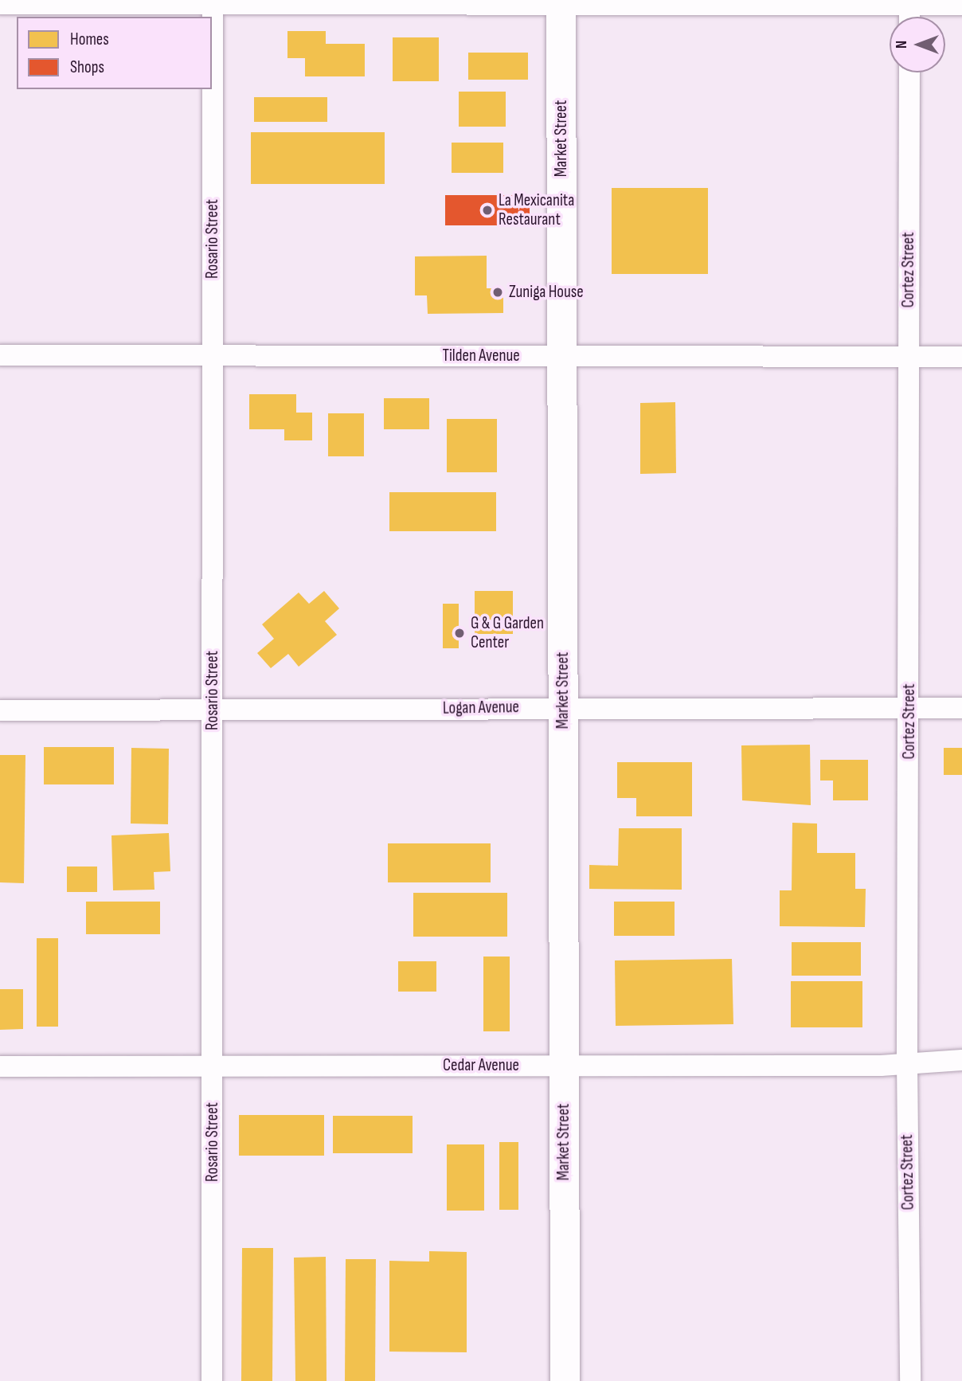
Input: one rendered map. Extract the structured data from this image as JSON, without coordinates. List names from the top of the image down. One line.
{"streets":{"street":["Market Street","Rosario Street","Cortez Street","Tilden Avenue","Logan Avenue","Cedar Avenue"]},"crossings":[["Market Street","Tilden Avenue"],["Market Street","Logan Avenue"],["Market Street","Cedar Avenue"],["Rosario Street","Tilden Avenue"],["Rosario Street","Logan Avenue"],["Rosario Street","Cedar Avenue"],["Cortez Street","Tilden Avenue"],["Cortez Street","Logan Avenue"],["Cortez Street","Cedar Avenue"]],"places":["La Mexicanita Restaurant","Zuniga House","G & G Garden Center"],"legend":["Homes","Shops"],"north":"left"}
